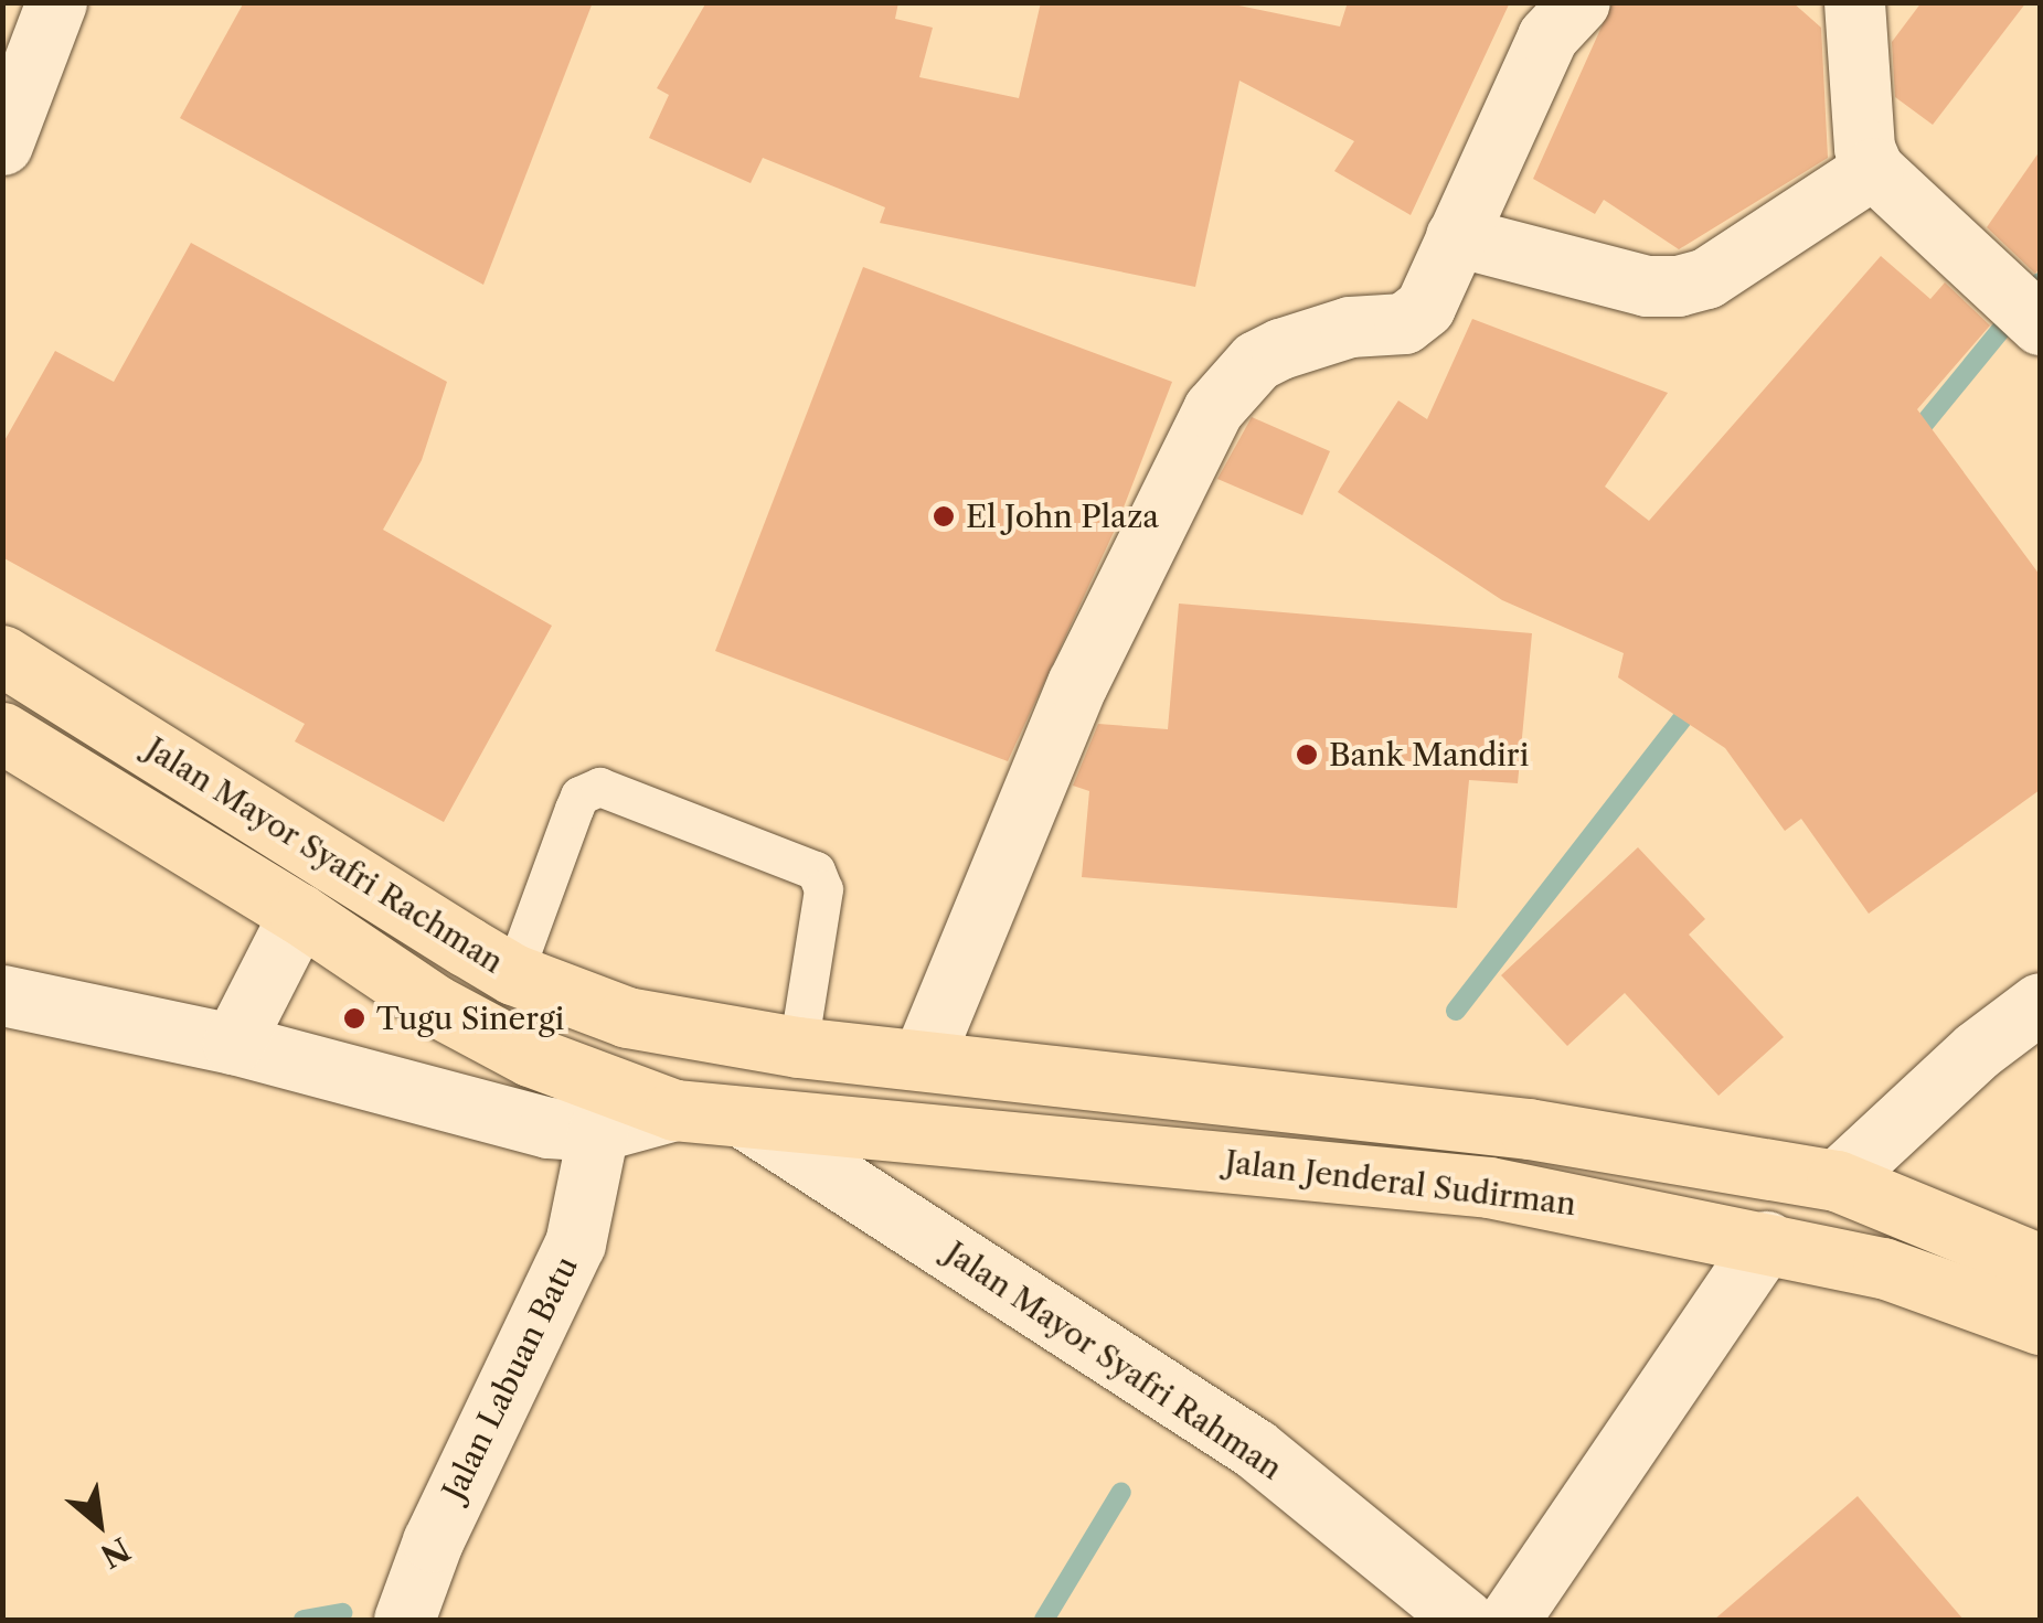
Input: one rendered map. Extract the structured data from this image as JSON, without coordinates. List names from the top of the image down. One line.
{"streets":{"highway":["Jalan Mayor Syafri Rachman","Jalan Jenderal Sudirman"],"street":["Jalan Mayor Syafri Rahman","Jalan Labuan Batu"]},"crossings":[["Jalan Mayor Syafri Rachman","Jalan Jenderal Sudirman"],["Jalan Mayor Syafri Rachman","Jalan Mayor Syafri Rahman"],["Jalan Jenderal Sudirman","Jalan Mayor Syafri Rahman"]],"places":["El John Plaza","Bank Mandiri","Tugu Sinergi"],"north":"bottom right"}
